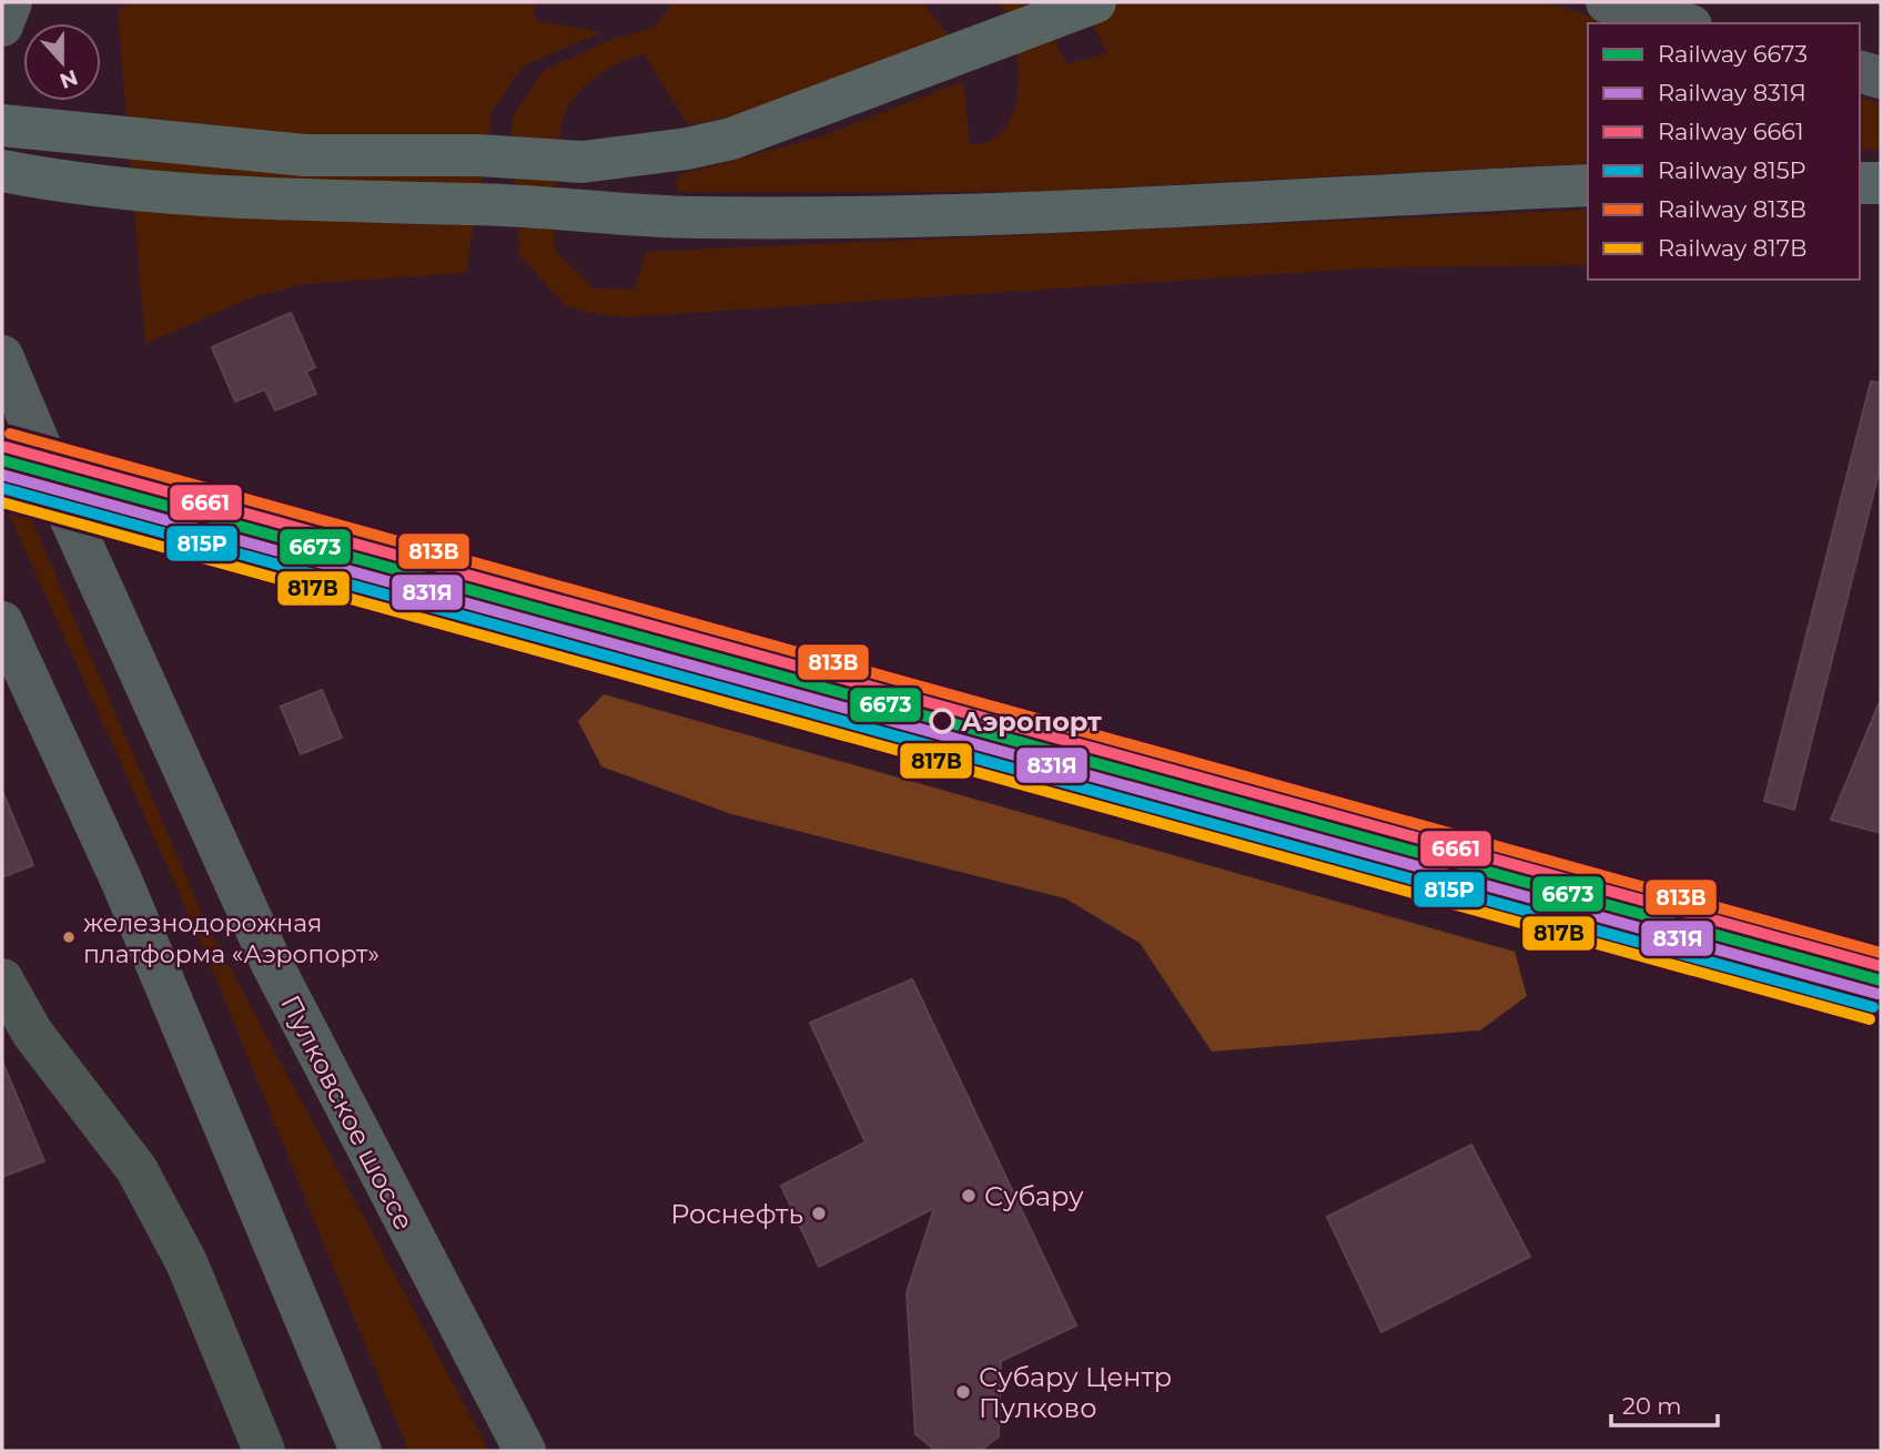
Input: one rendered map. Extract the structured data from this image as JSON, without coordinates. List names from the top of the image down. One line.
{"streets":{"main road":["Пулковское шоссе"]},"places":["Аэропорт","железнодорожная платформа «Аэропорт»","Субару","Роснефть","Субару Центр Пулково"],"lines":["rail line 813В","rail line 6661","rail line 6673","rail line 831Я","rail line 815Р","rail line 817В"],"legend":["Railway 6673","Railway 831Я","Railway 6661","Railway 815Р","Railway 813В","Railway 817В"],"scale_bar":"20 m","north":"bottom"}
